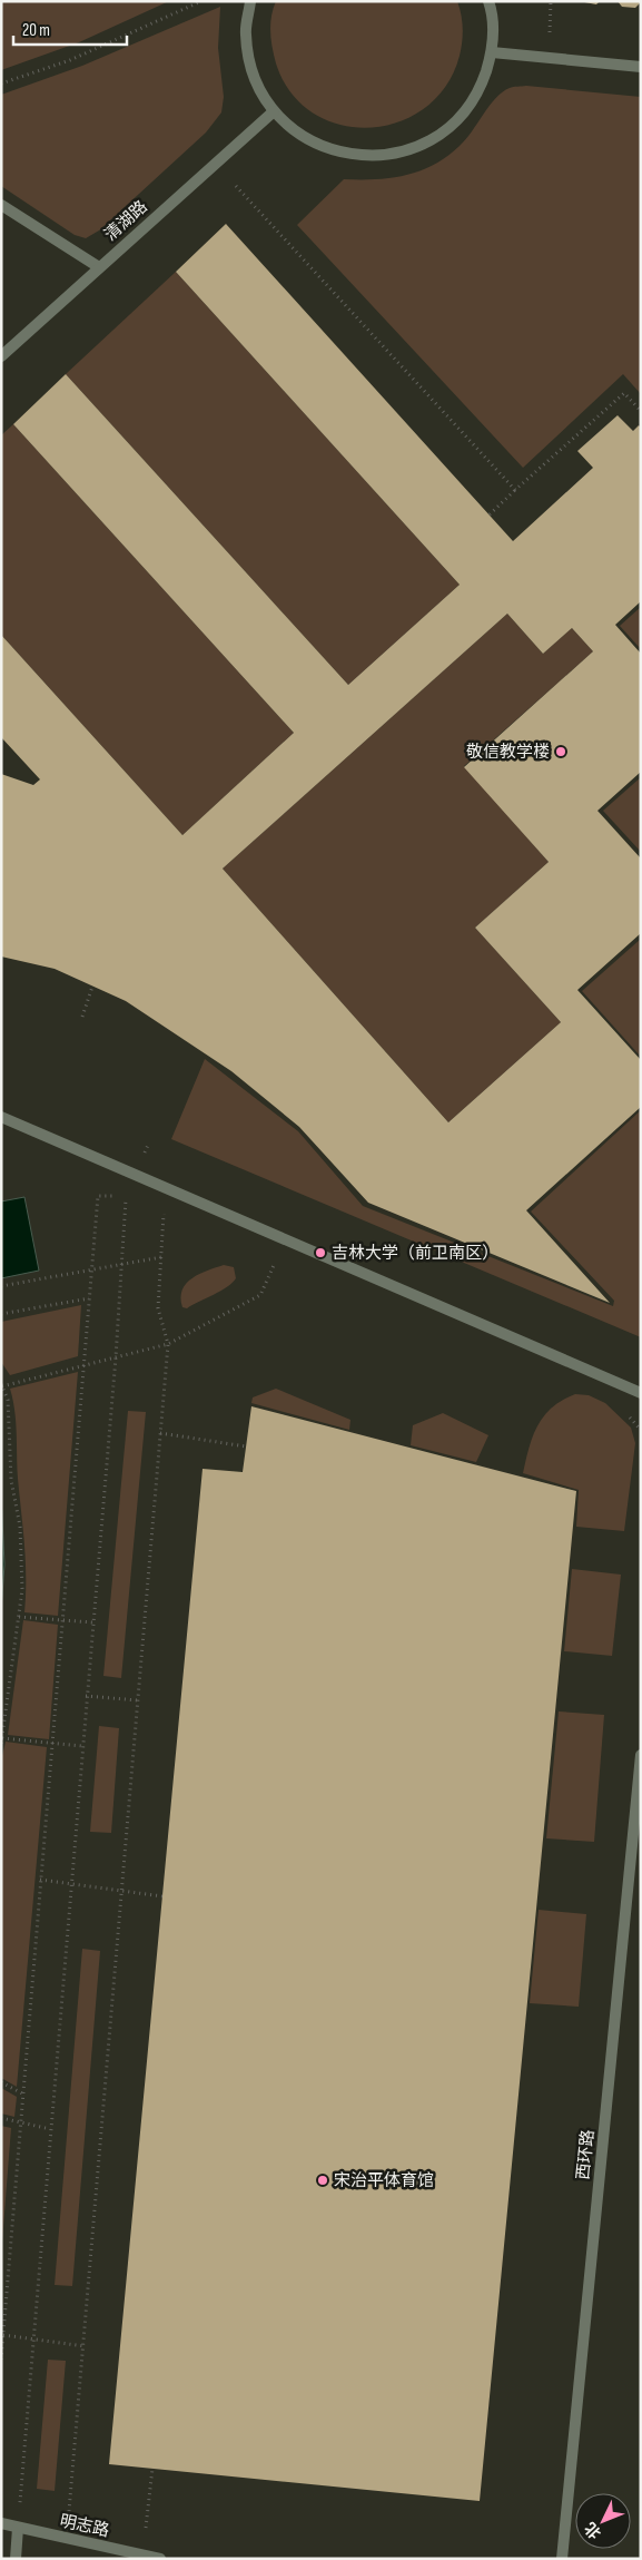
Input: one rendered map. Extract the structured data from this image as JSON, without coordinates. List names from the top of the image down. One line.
{"streets":{"lane":["清湖路","西环路","明志路"]},"places":["敬信教学楼","吉林大学（前卫南区）","宋治平体育馆"],"scale_bar":"20 m","north":"bottom left"}
